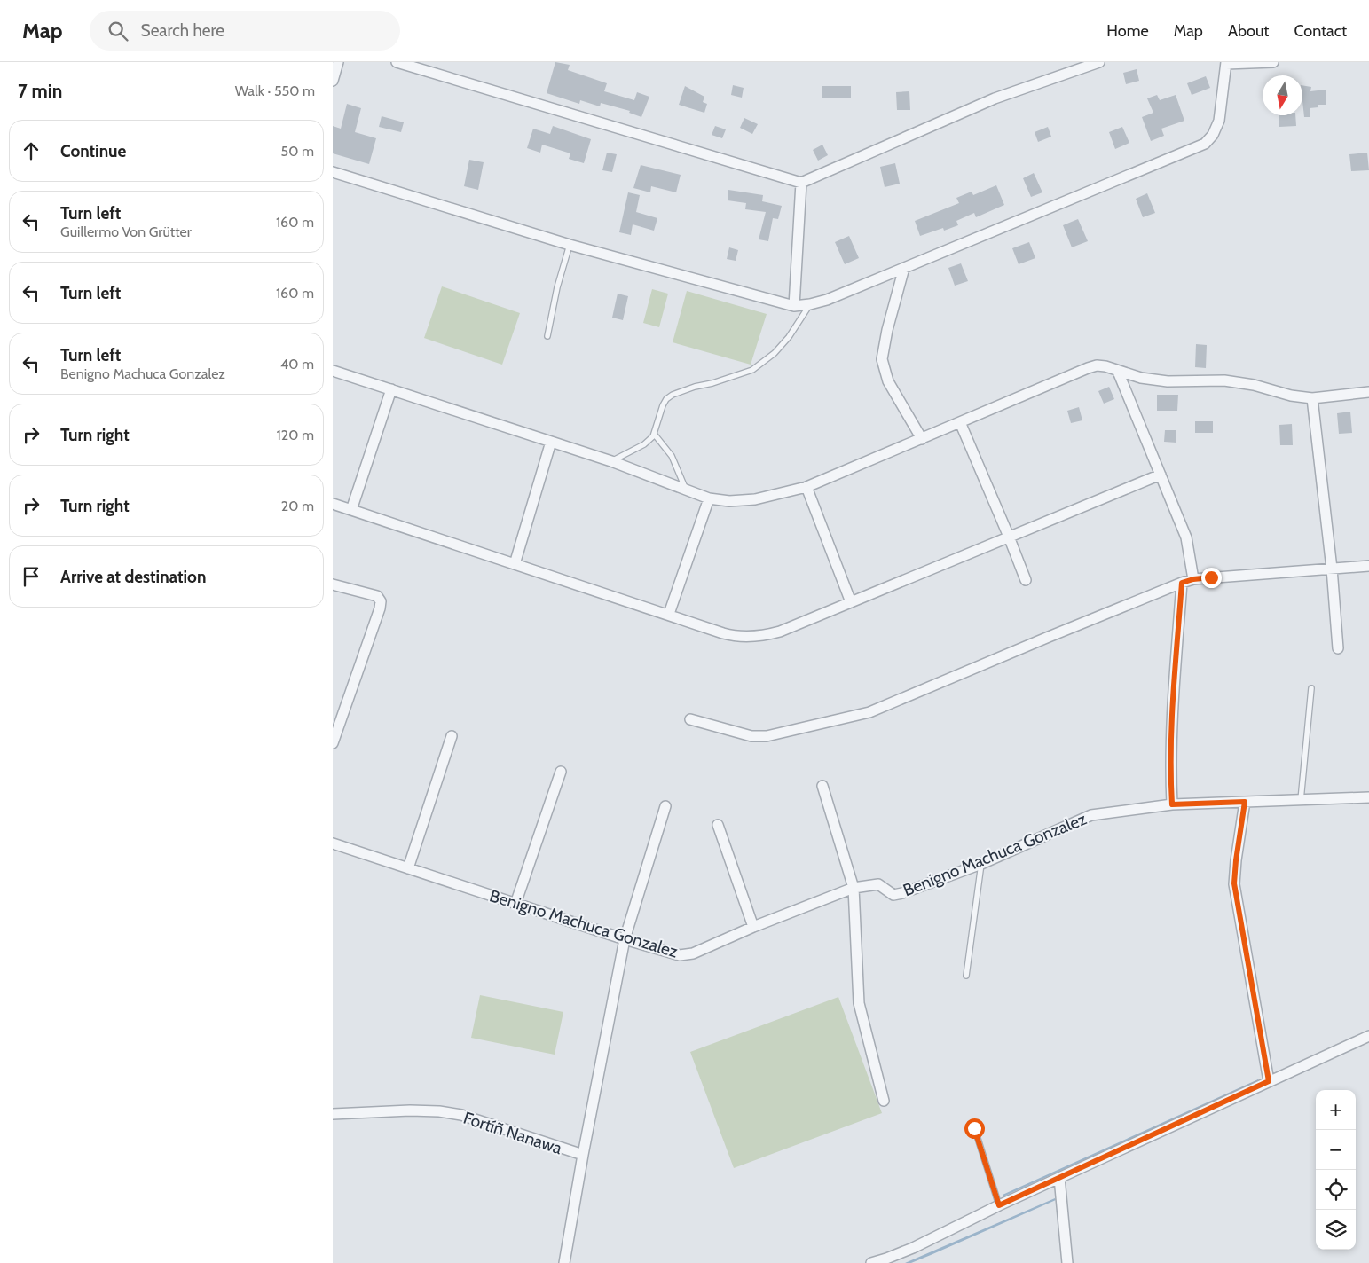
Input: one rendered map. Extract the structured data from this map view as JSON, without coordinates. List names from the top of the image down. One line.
{"streets":{"street":["Benigno Machuca Gonzalez","Fortíñ Nanawa"]},"north":"bottom","page":{"header":"Map","search":"Search here","nav":["Home","Map","About","Contact"],"heading":["7 min","Walk · 550 m"],"list":[["Continue","50 m"],["Turn left","Guillermo Von Grütter","160 m"],["Turn left","160 m"],["Turn left","Benigno Machuca Gonzalez","40 m"],["Turn right","120 m"],["Turn right","20 m"],"Arrive at destination"],"map_buttons":["+","−"]}}
